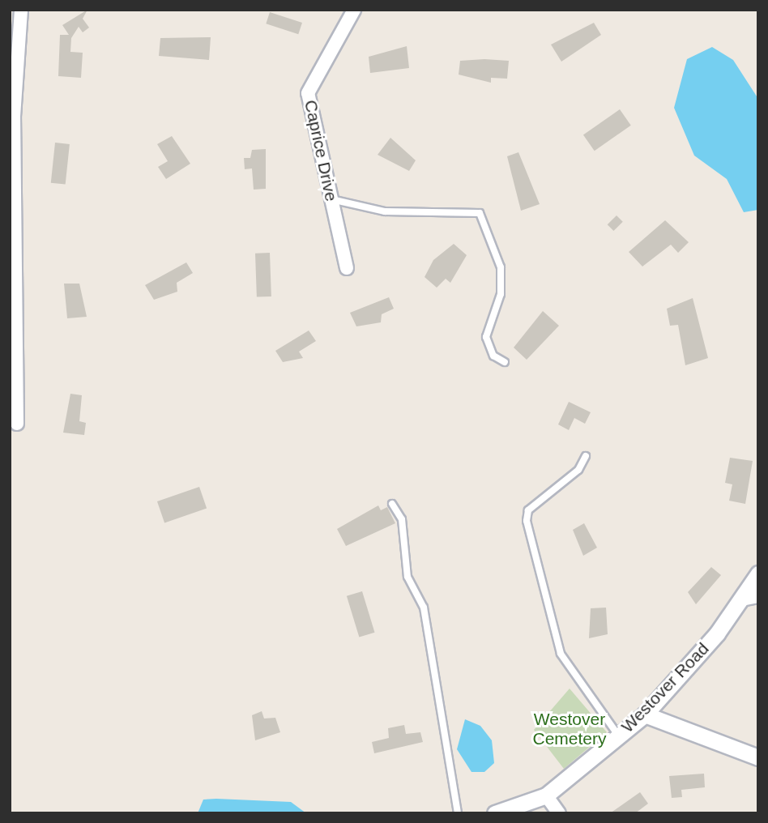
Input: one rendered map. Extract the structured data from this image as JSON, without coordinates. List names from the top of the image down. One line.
{"streets":{"street":["Caprice Drive","Westover Road"]},"parks":["Westover Cemetery"]}
